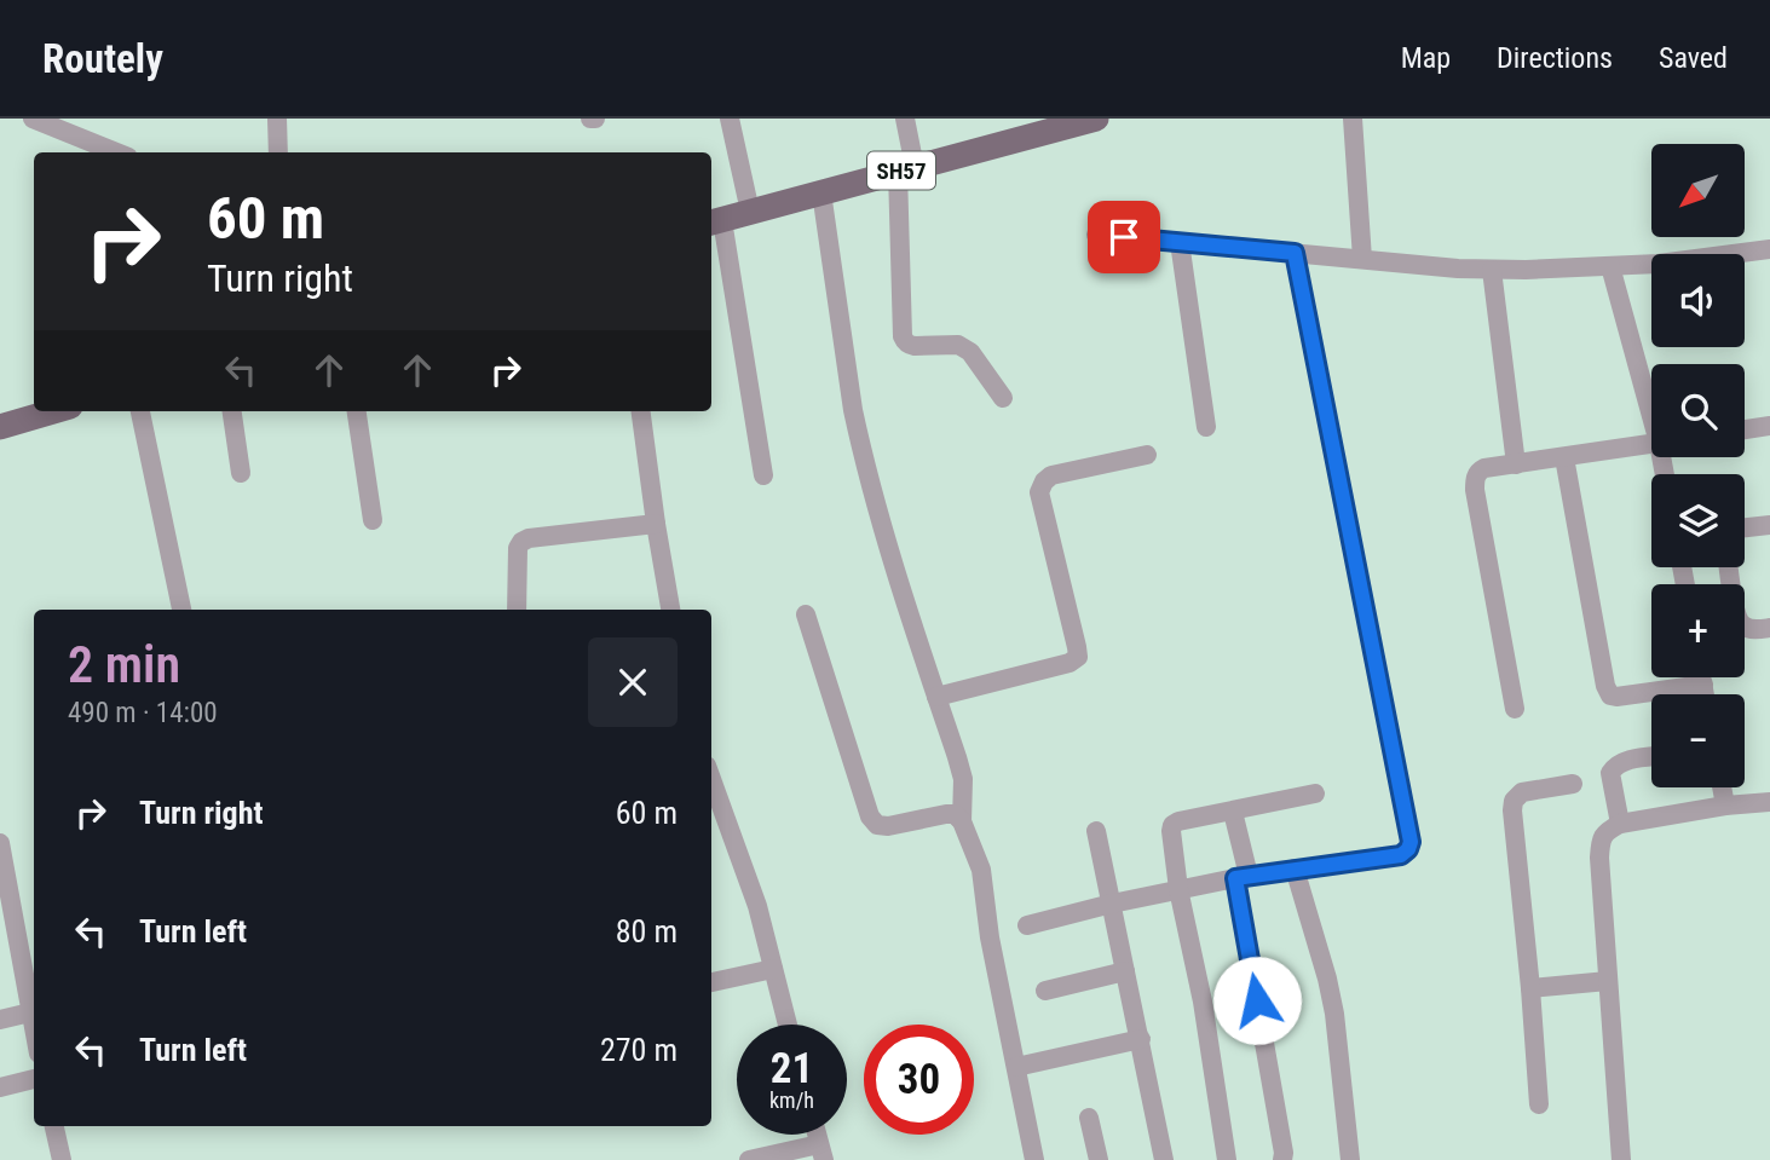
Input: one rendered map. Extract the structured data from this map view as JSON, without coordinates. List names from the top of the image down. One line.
{"streets":{"main road":["SH57"]},"north":"bottom left","page":{"header":"Routely","nav":["Map","Directions","Saved"],"map_buttons":["+","−"],"turn":["60 m","Turn right"],"heading":["2 min","490 m · 14:00"],"list":[{"name":"Turn right","value":"60 m"},{"name":"Turn left","value":"80 m"},{"name":"Turn left","value":"270 m"}],"speed":"21 km/h","limit":"30"}}
